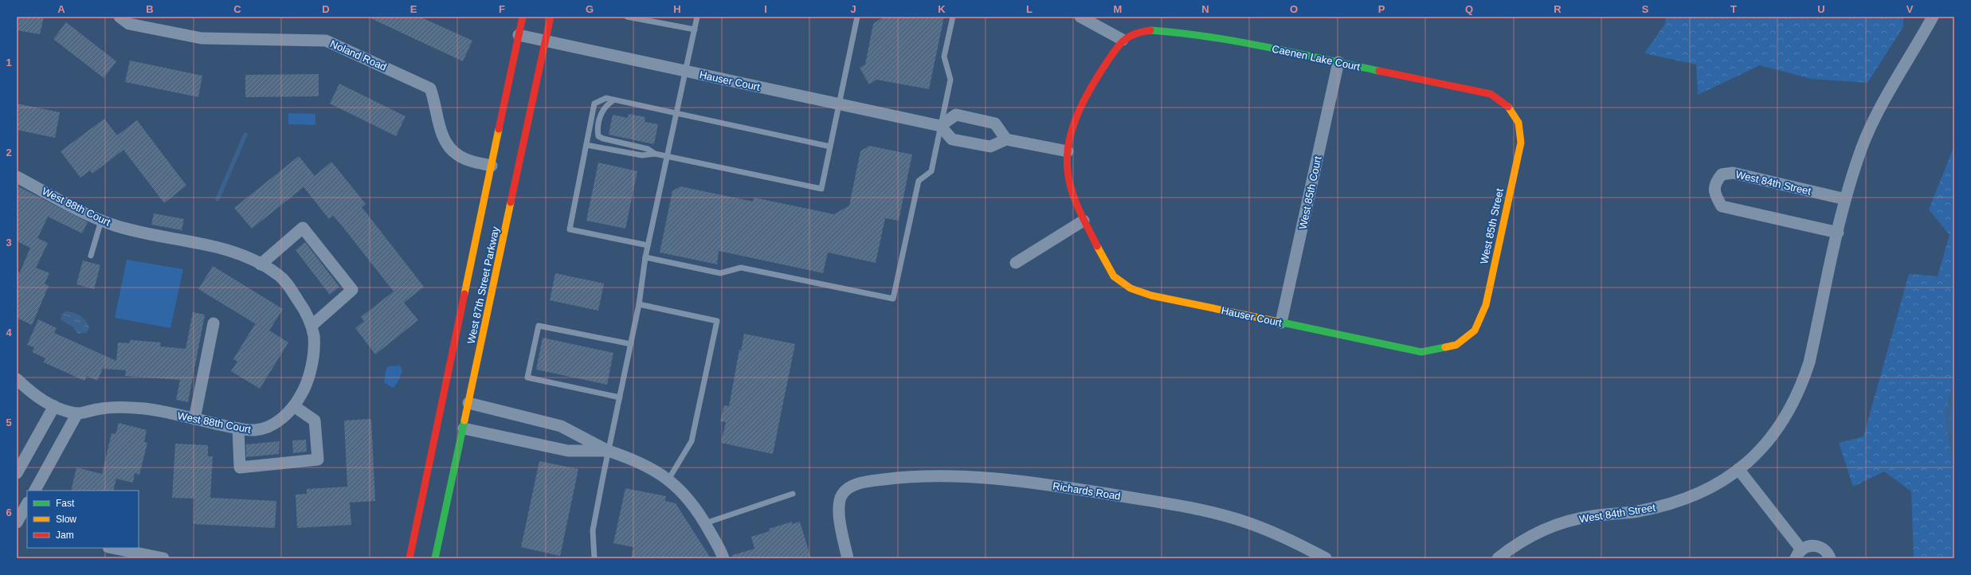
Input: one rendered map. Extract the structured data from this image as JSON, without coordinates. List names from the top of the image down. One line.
{"streets":{"street":["Noland Road","Caenen Lake Court","Hauser Court","West 84th Street","West 85th Court","West 88th Court","West 85th Street","West 87th Street Parkway","Richards Road"]},"crossings":[["Noland Road","West 87th Street Parkway"],["Caenen Lake Court","Hauser Court"],["Caenen Lake Court","West 85th Court"],["Caenen Lake Court","West 85th Street"],["Hauser Court","West 85th Court"],["Hauser Court","West 85th Street"],["Hauser Court","West 87th Street Parkway"]],"legend":["Fast","Slow","Jam"],"grid":{"columns":["A","B","C","D","E","F","G","H","I","J","K","L","M","N","O","P","Q","R","S","T","U","V"],"rows":["1","2","3","4","5","6"]}}
